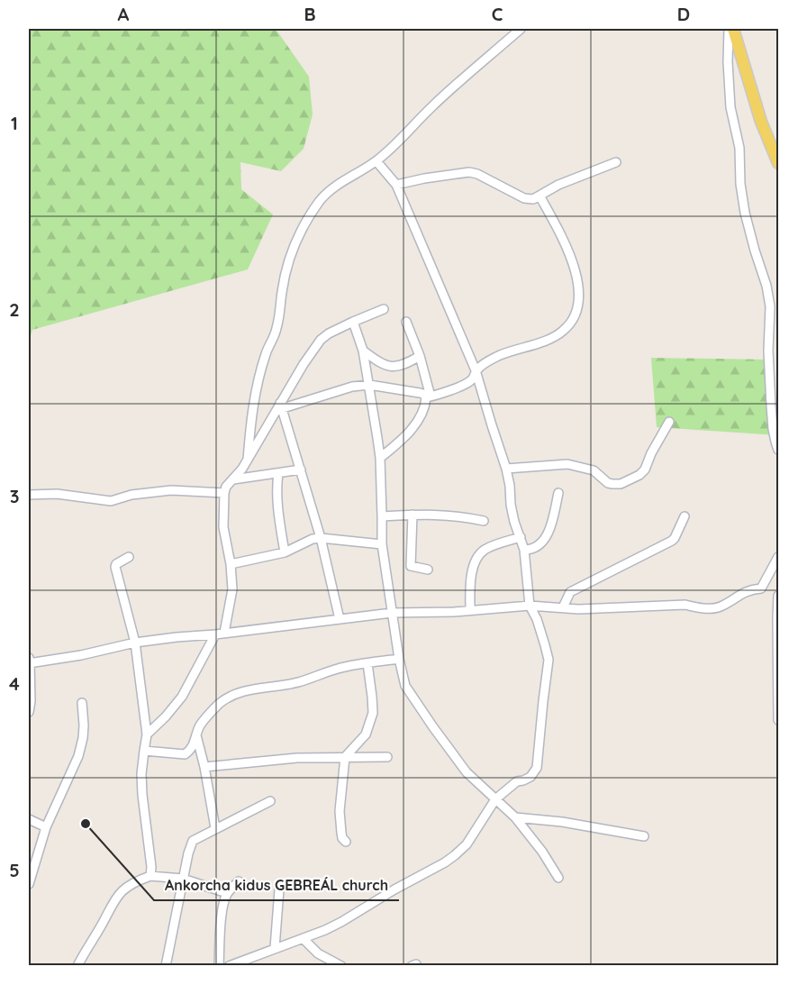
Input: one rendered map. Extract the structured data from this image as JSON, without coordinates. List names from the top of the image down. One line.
{"places":["Ankorcha kidus GEBREÁL church"],"grid":{"columns":["A","B","C","D"],"rows":["1","2","3","4","5"]}}
